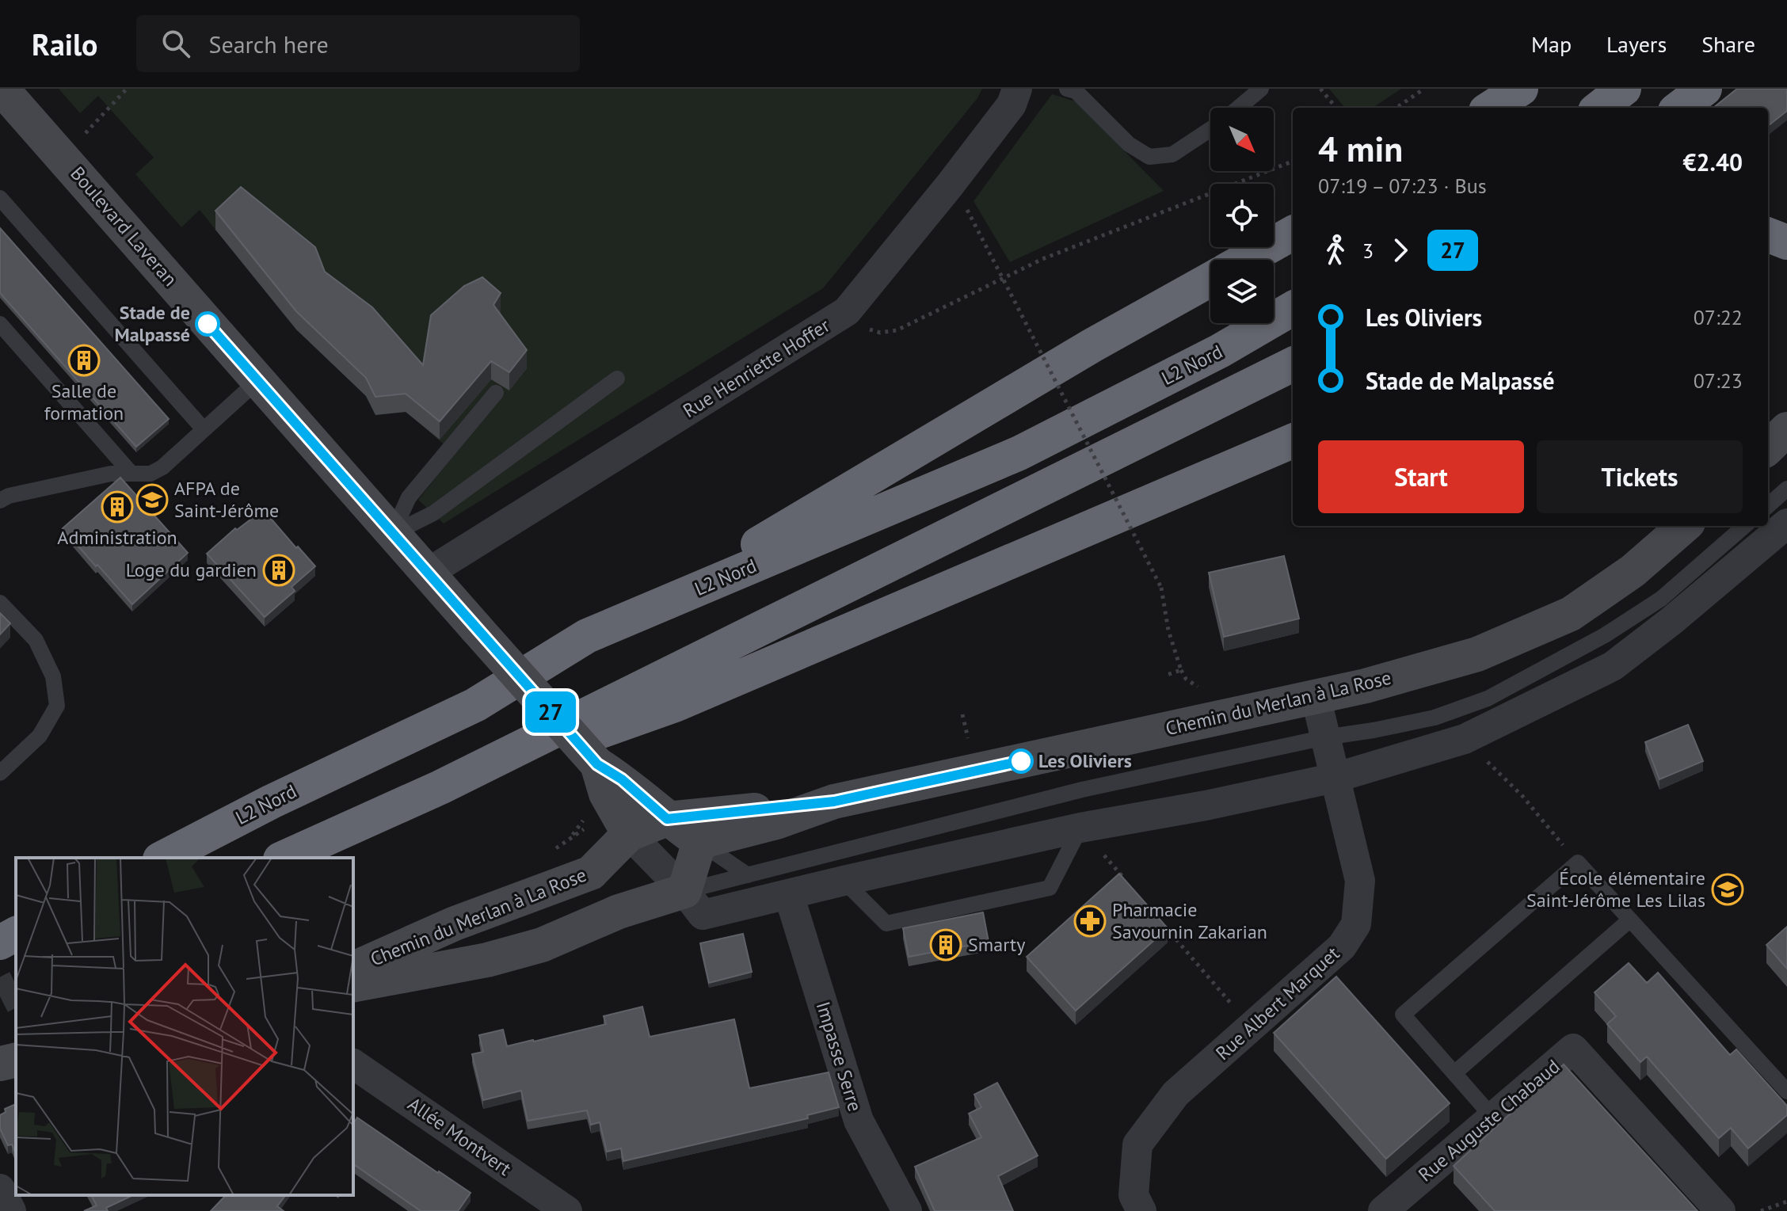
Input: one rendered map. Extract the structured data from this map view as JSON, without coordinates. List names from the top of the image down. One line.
{"streets":{"highway":["L2 Nord"],"street":["Boulevard Laveran","Rue Henriette Hoffer","Chemin du Merlan à La Rose","Rue Albert Marquet","Impasse Serre","Rue Auguste Chabaud","Allée Montvert"]},"crossings":[["Boulevard Laveran","Rue Henriette Hoffer"],["Boulevard Laveran","Chemin du Merlan à La Rose"],["Chemin du Merlan à La Rose","Rue Albert Marquet"]],"places":{"other":["Stade de Malpassé","Les Oliviers"],"building":["Salle de formation","Administration","Loge du gardien","Smarty"],"school or university":["AFPA de Saint-Jérôme","École élémentaire Saint-Jérôme Les Lilas"],"pharmacy":["Pharmacie Savournin Zakarian"]},"lines":["bus line 27"],"north":"bottom right","page":{"header":"Railo","search":"Search here","nav":["Map","Layers","Share"],"on_map":"27","heading":["4 min","07:19 – 07:23 · Bus","€2.40"],"legs":["3","27"],"list":[{"name":"Les Oliviers","value":"07:22"},{"name":"Stade de Malpassé","value":"07:23"}],"buttons":["Start","Tickets"]}}
